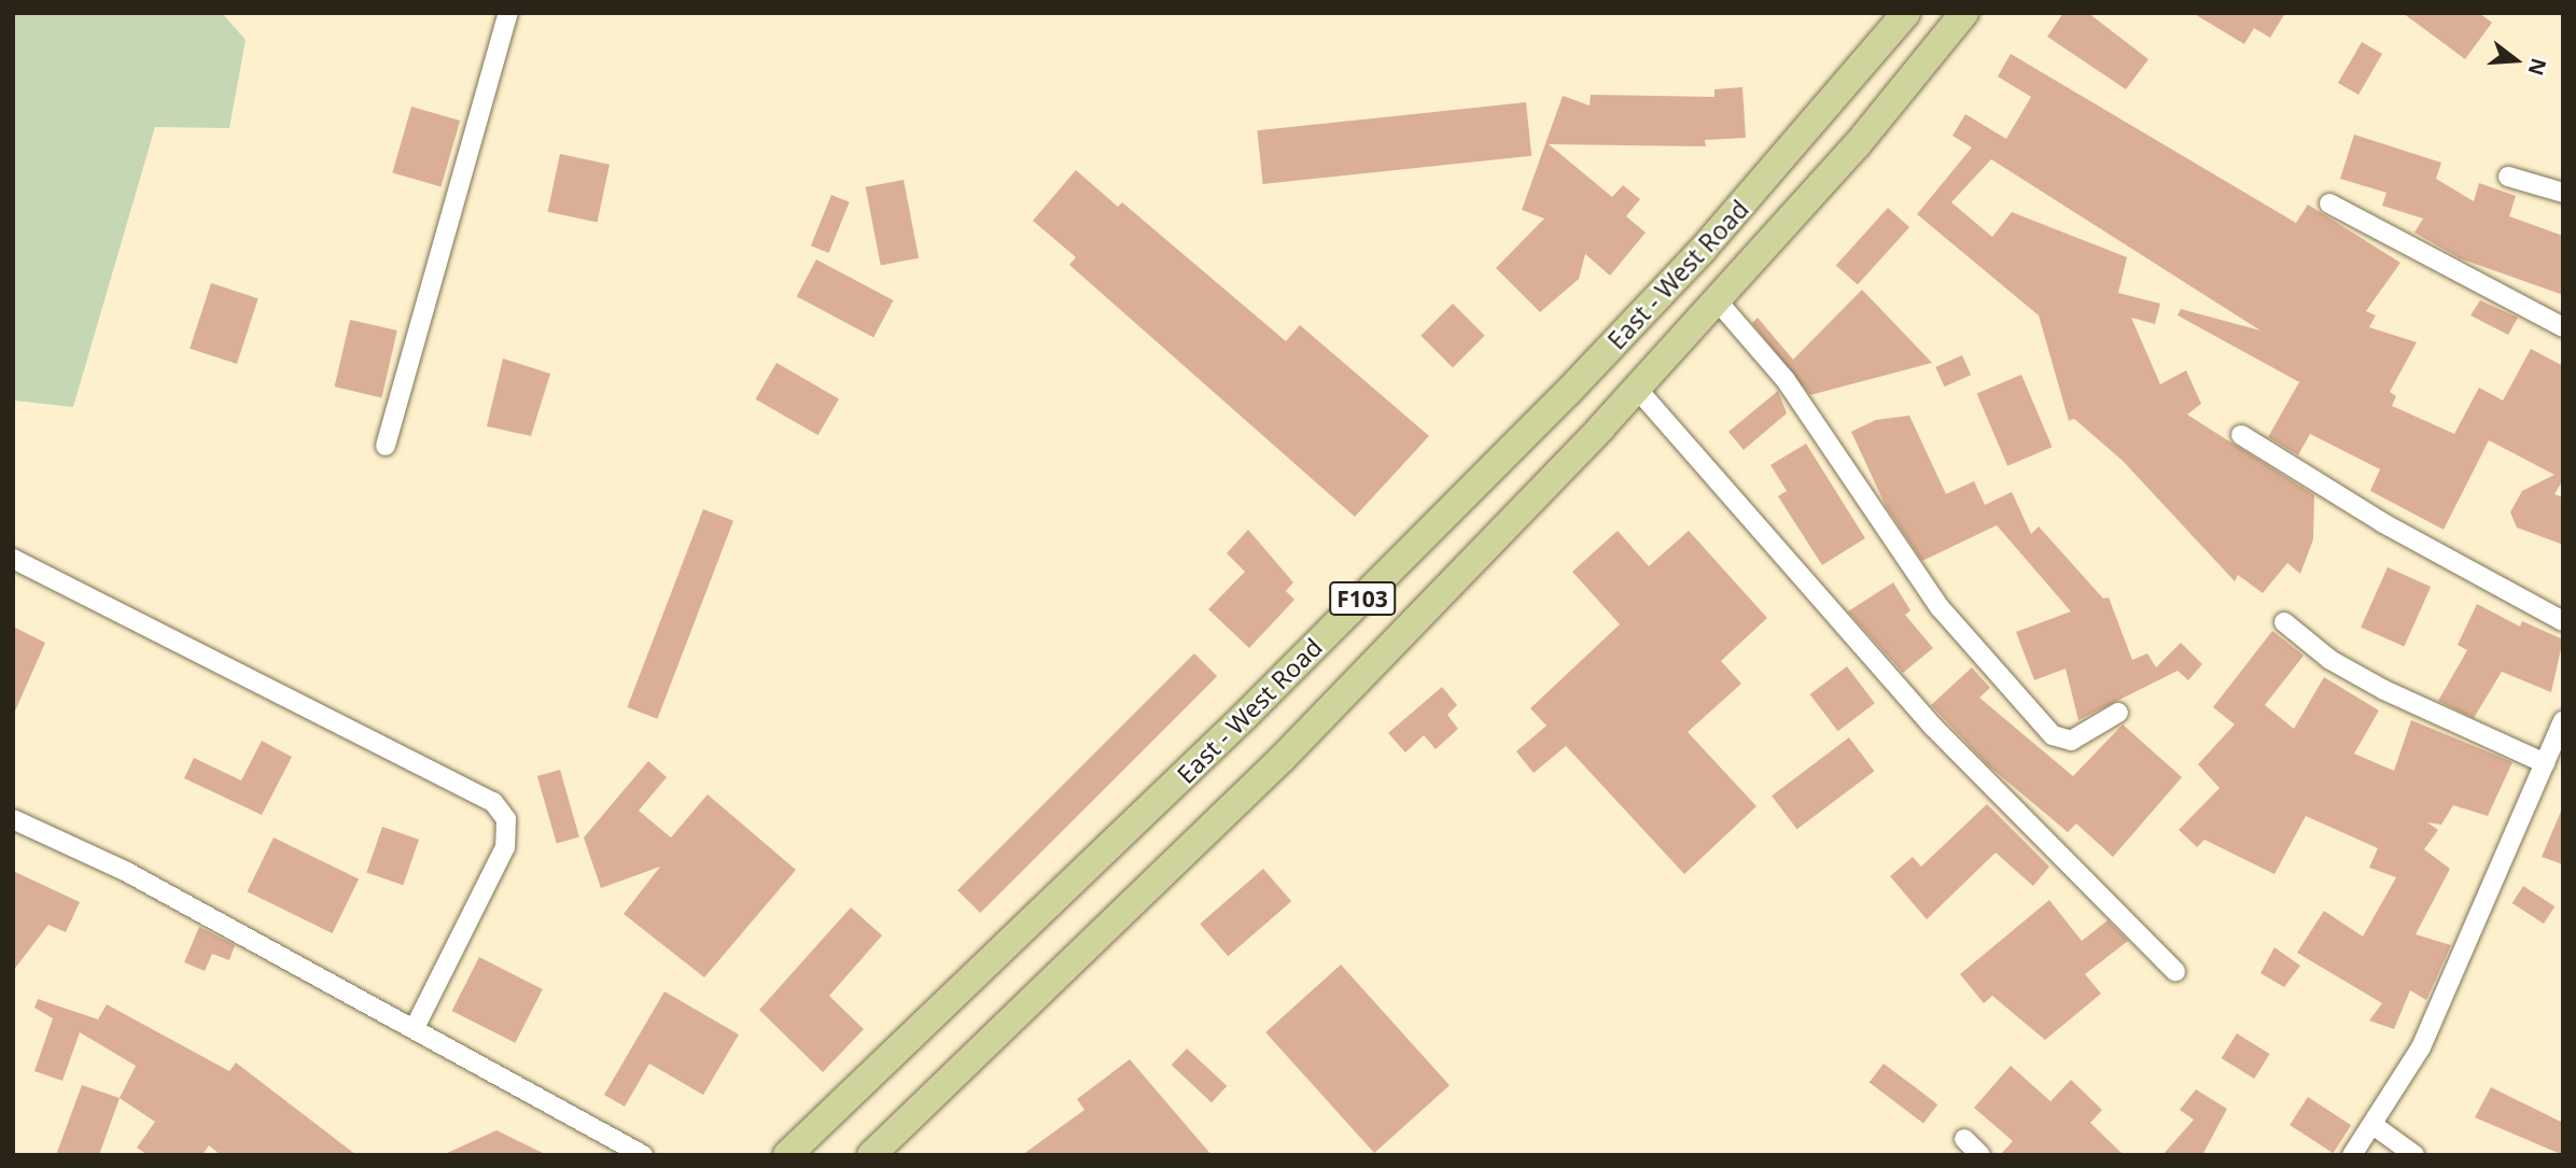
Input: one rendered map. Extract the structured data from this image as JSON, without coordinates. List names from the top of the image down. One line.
{"streets":{"main road":["East - West Road","F103"]},"north":"right"}
